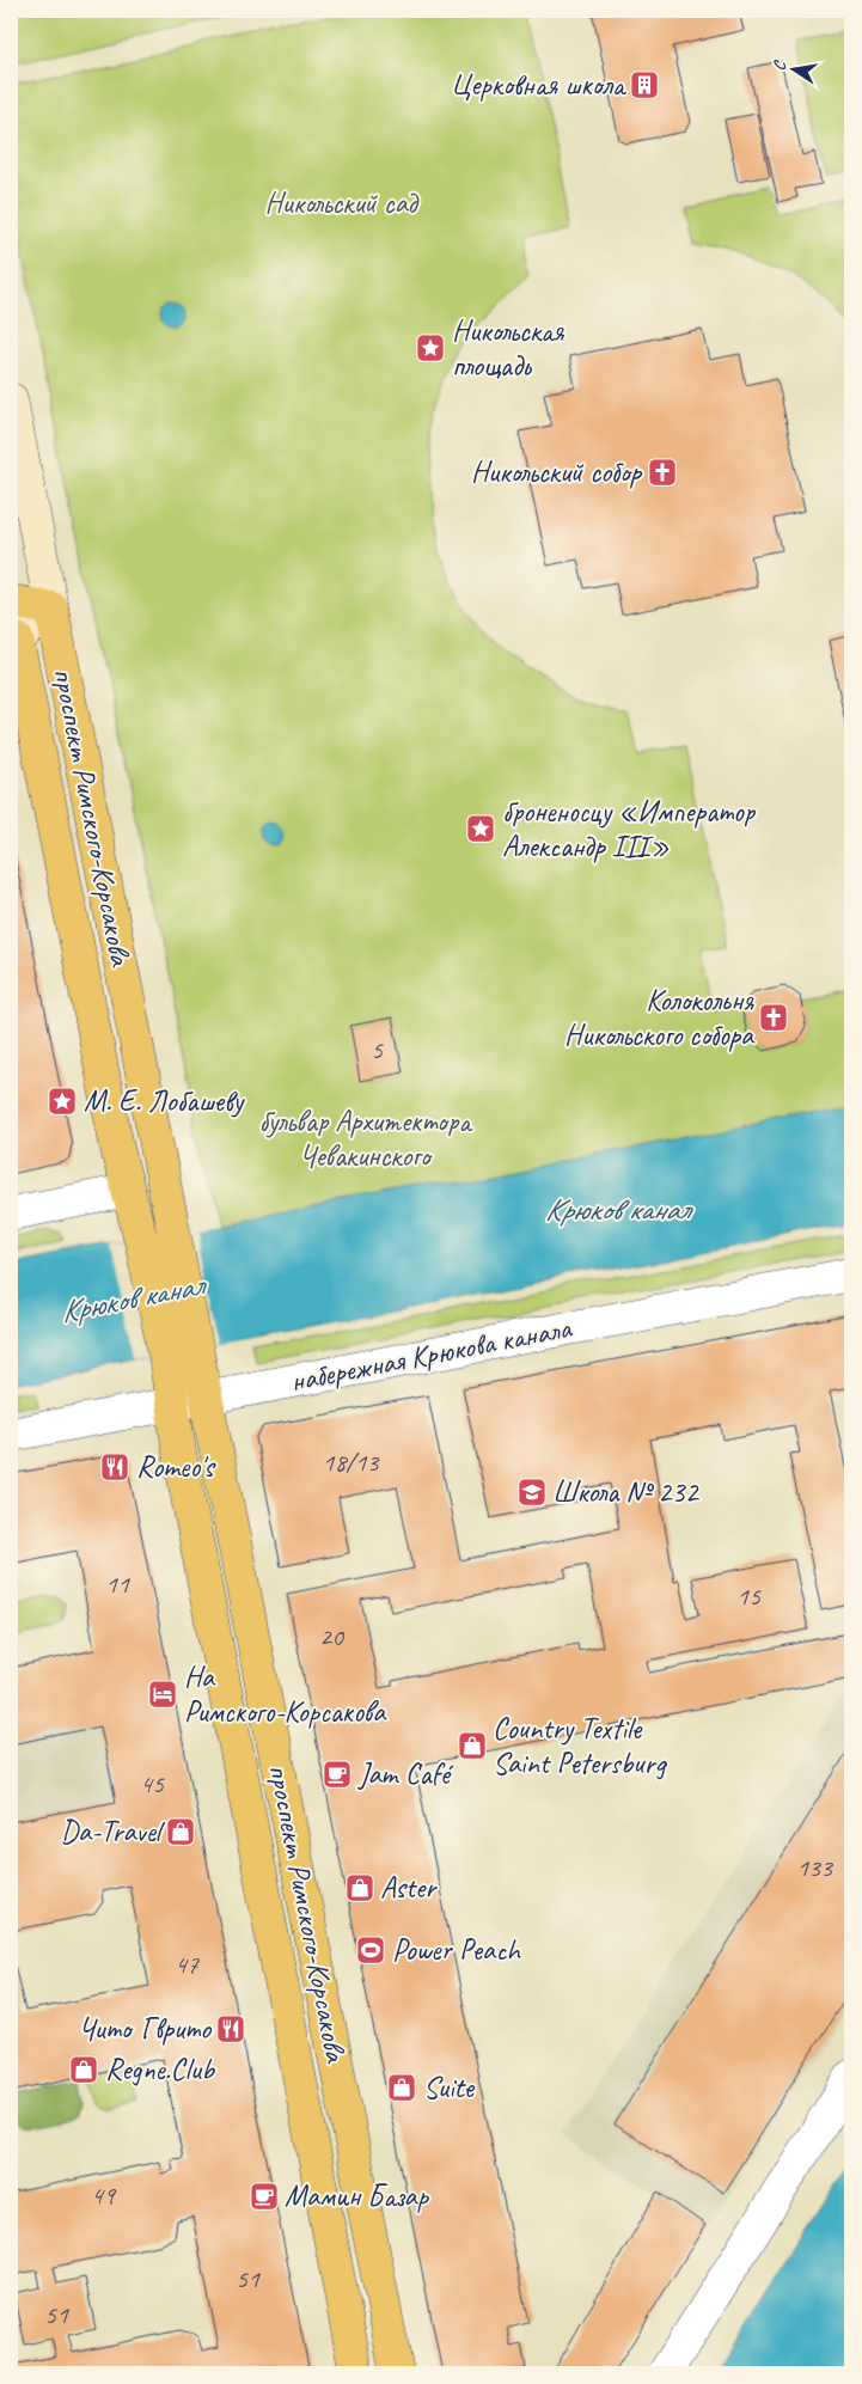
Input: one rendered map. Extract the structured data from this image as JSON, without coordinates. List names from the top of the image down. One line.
{"streets":{"main road":["проспект Римского-Корсакова"],"street":["набережная Крюкова канала"]},"crossings":[["проспект Римского-Корсакова","набережная Крюкова канала"]],"water":["Крюков канал"],"parks":["Никольский сад","бульвар Архитектора Чевакинского"],"places":{"building":["Церковная школа"],"place":["Никольская площадь","броненосцу «Император Александр III»","М. Е. Лобашеву"],"church":["Никольский собор","Колокольня Никольского собора"],"restaurant":["Romeo's","Чито Гврито"],"school or university":["Школа № 232"],"hotel":["На Римского-Корсакова"],"shop":["Country Textile Saint Petersburg","Da-Travel","Aster","Regne.Club","Suite"],"cafe":["Jam Café","Мамин Базар"],"sports":["Power Peach"]},"house_numbers":["5","18/13","11","15","20","45","133","47","49","51","51"],"north":"left"}
